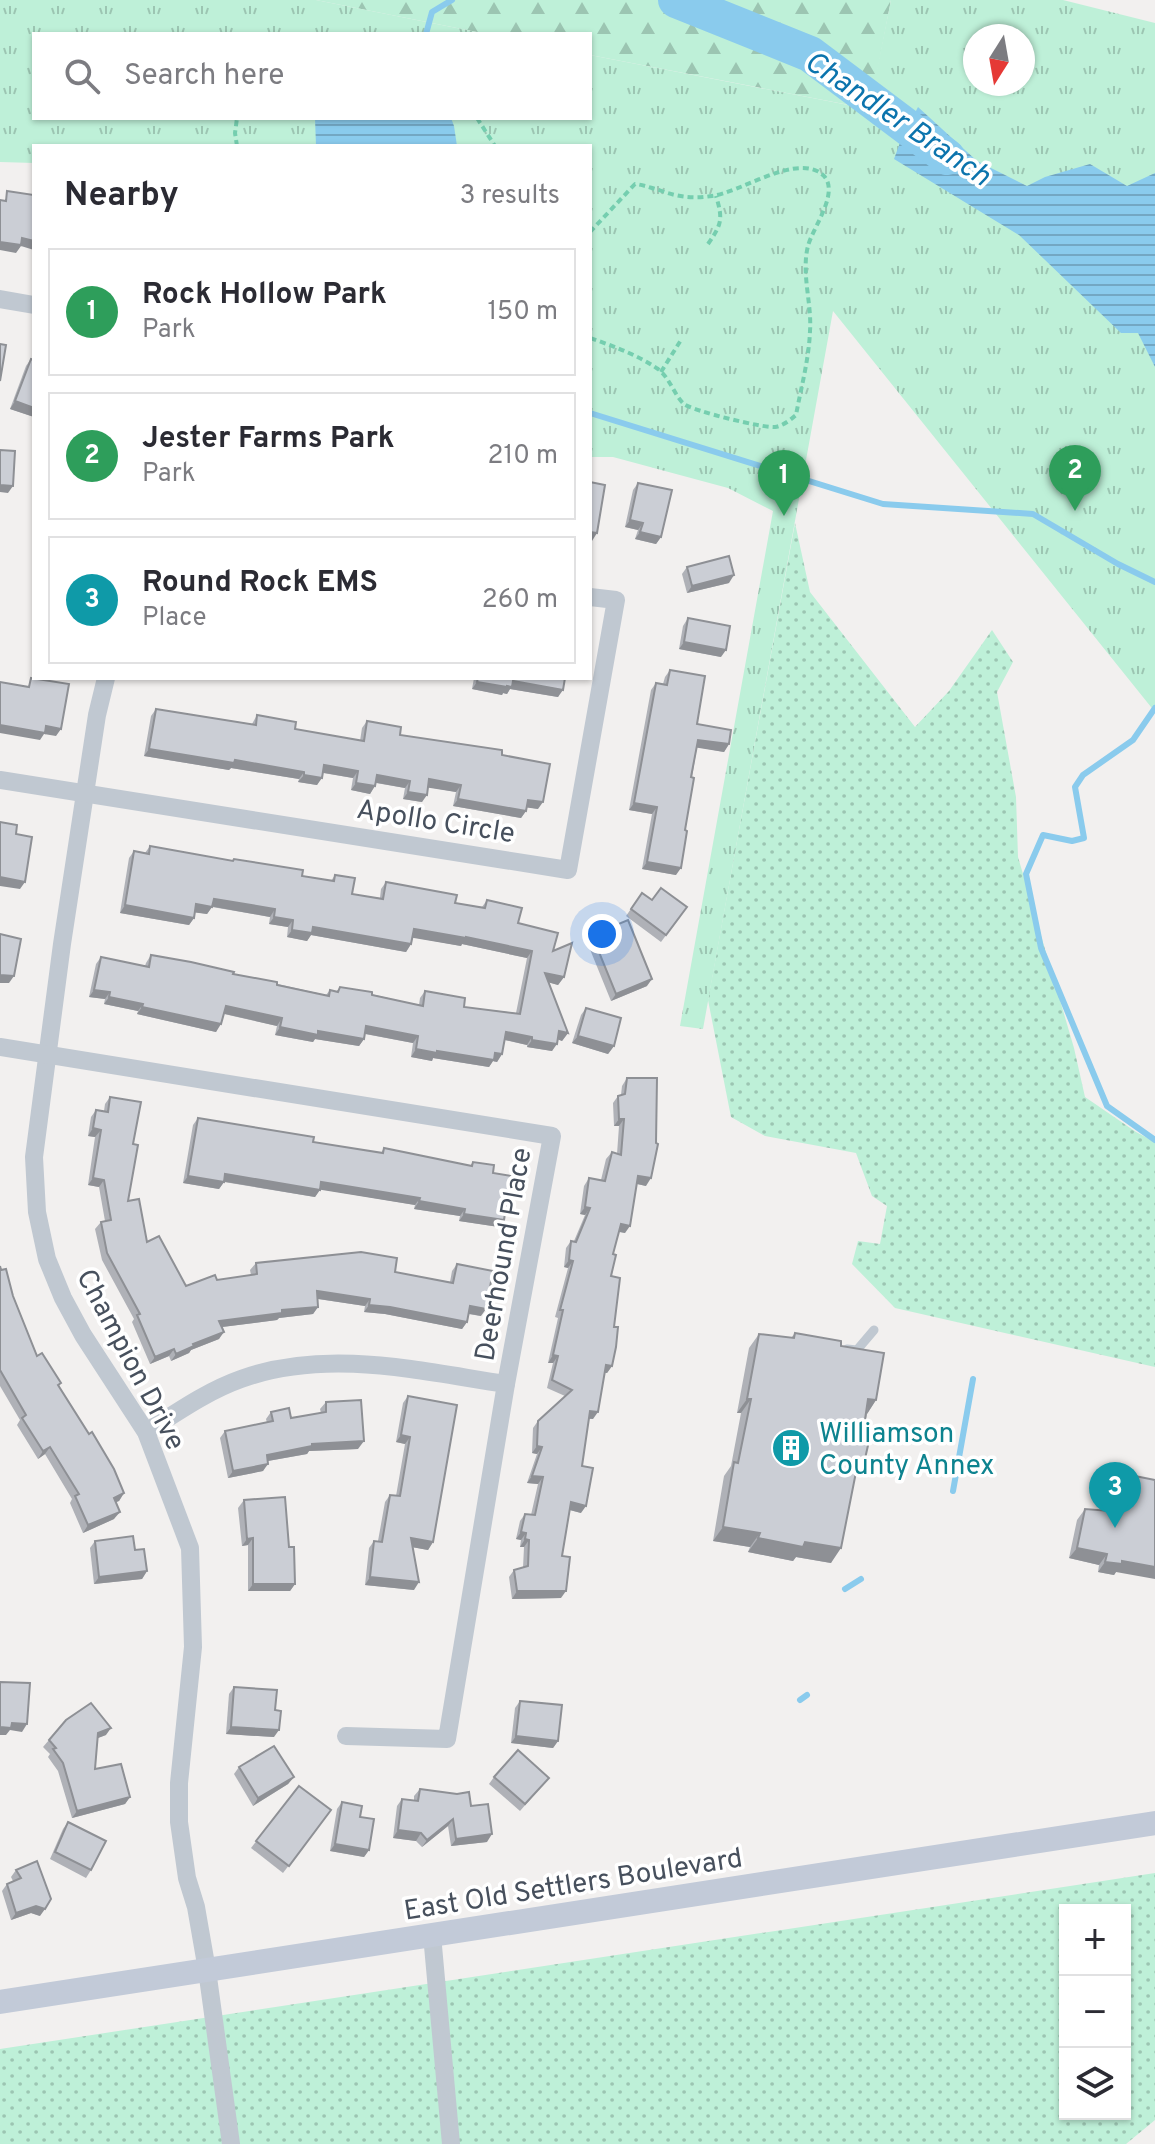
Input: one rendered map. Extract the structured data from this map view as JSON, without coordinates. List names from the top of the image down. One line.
{"streets":{"main road":["East Old Settlers Boulevard"],"street":["Apollo Circle","Deerhound Place","Champion Drive"]},"crossings":[["Apollo Circle","Champion Drive"],["Deerhound Place","Champion Drive"],["Champion Drive","East Old Settlers Boulevard"]],"water":["Chandler Branch"],"places":{"building":["Williamson County Annex"]},"north":"bottom","page":{"search":"Search here","heading":["Nearby","3 results"],"list":[{"mark":"1","name":"Rock Hollow Park","note":"Park","value":"150 m"},{"mark":"2","name":"Jester Farms Park","note":"Park","value":"210 m"},{"mark":"3","name":"Round Rock EMS","note":"Place","value":"260 m"}],"pins":["2","1","3"],"map_buttons":["+","−"]}}
